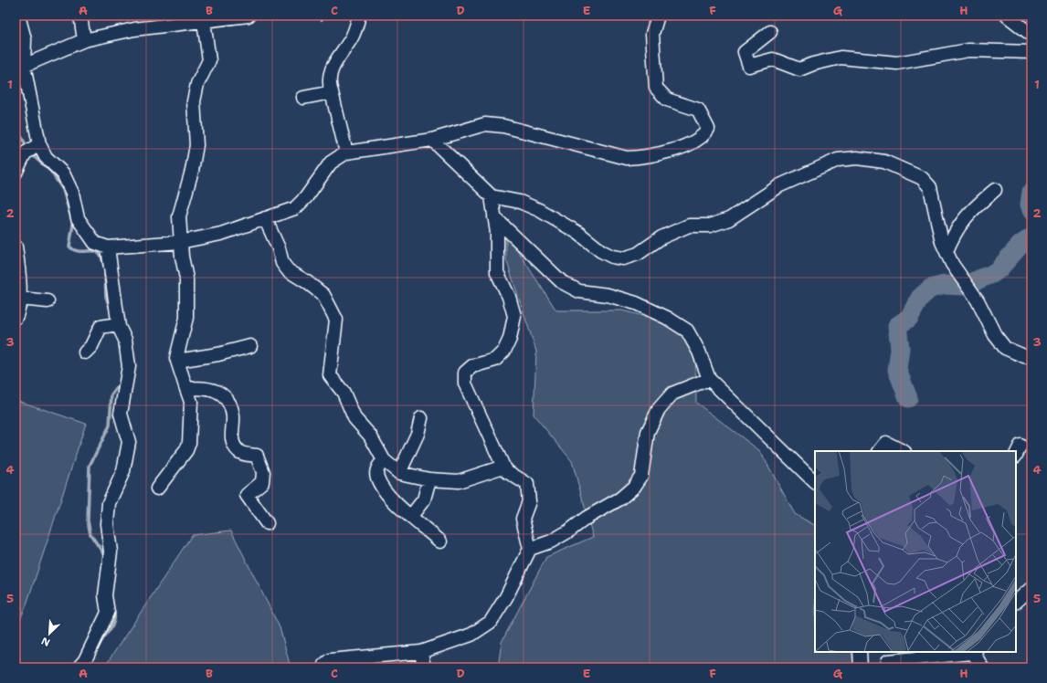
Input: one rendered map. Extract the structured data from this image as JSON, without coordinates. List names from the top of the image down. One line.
{"north":"bottom left","grid":{"columns":["A","B","C","D","E","F","G","H"],"rows":["1","2","3","4","5"]}}
